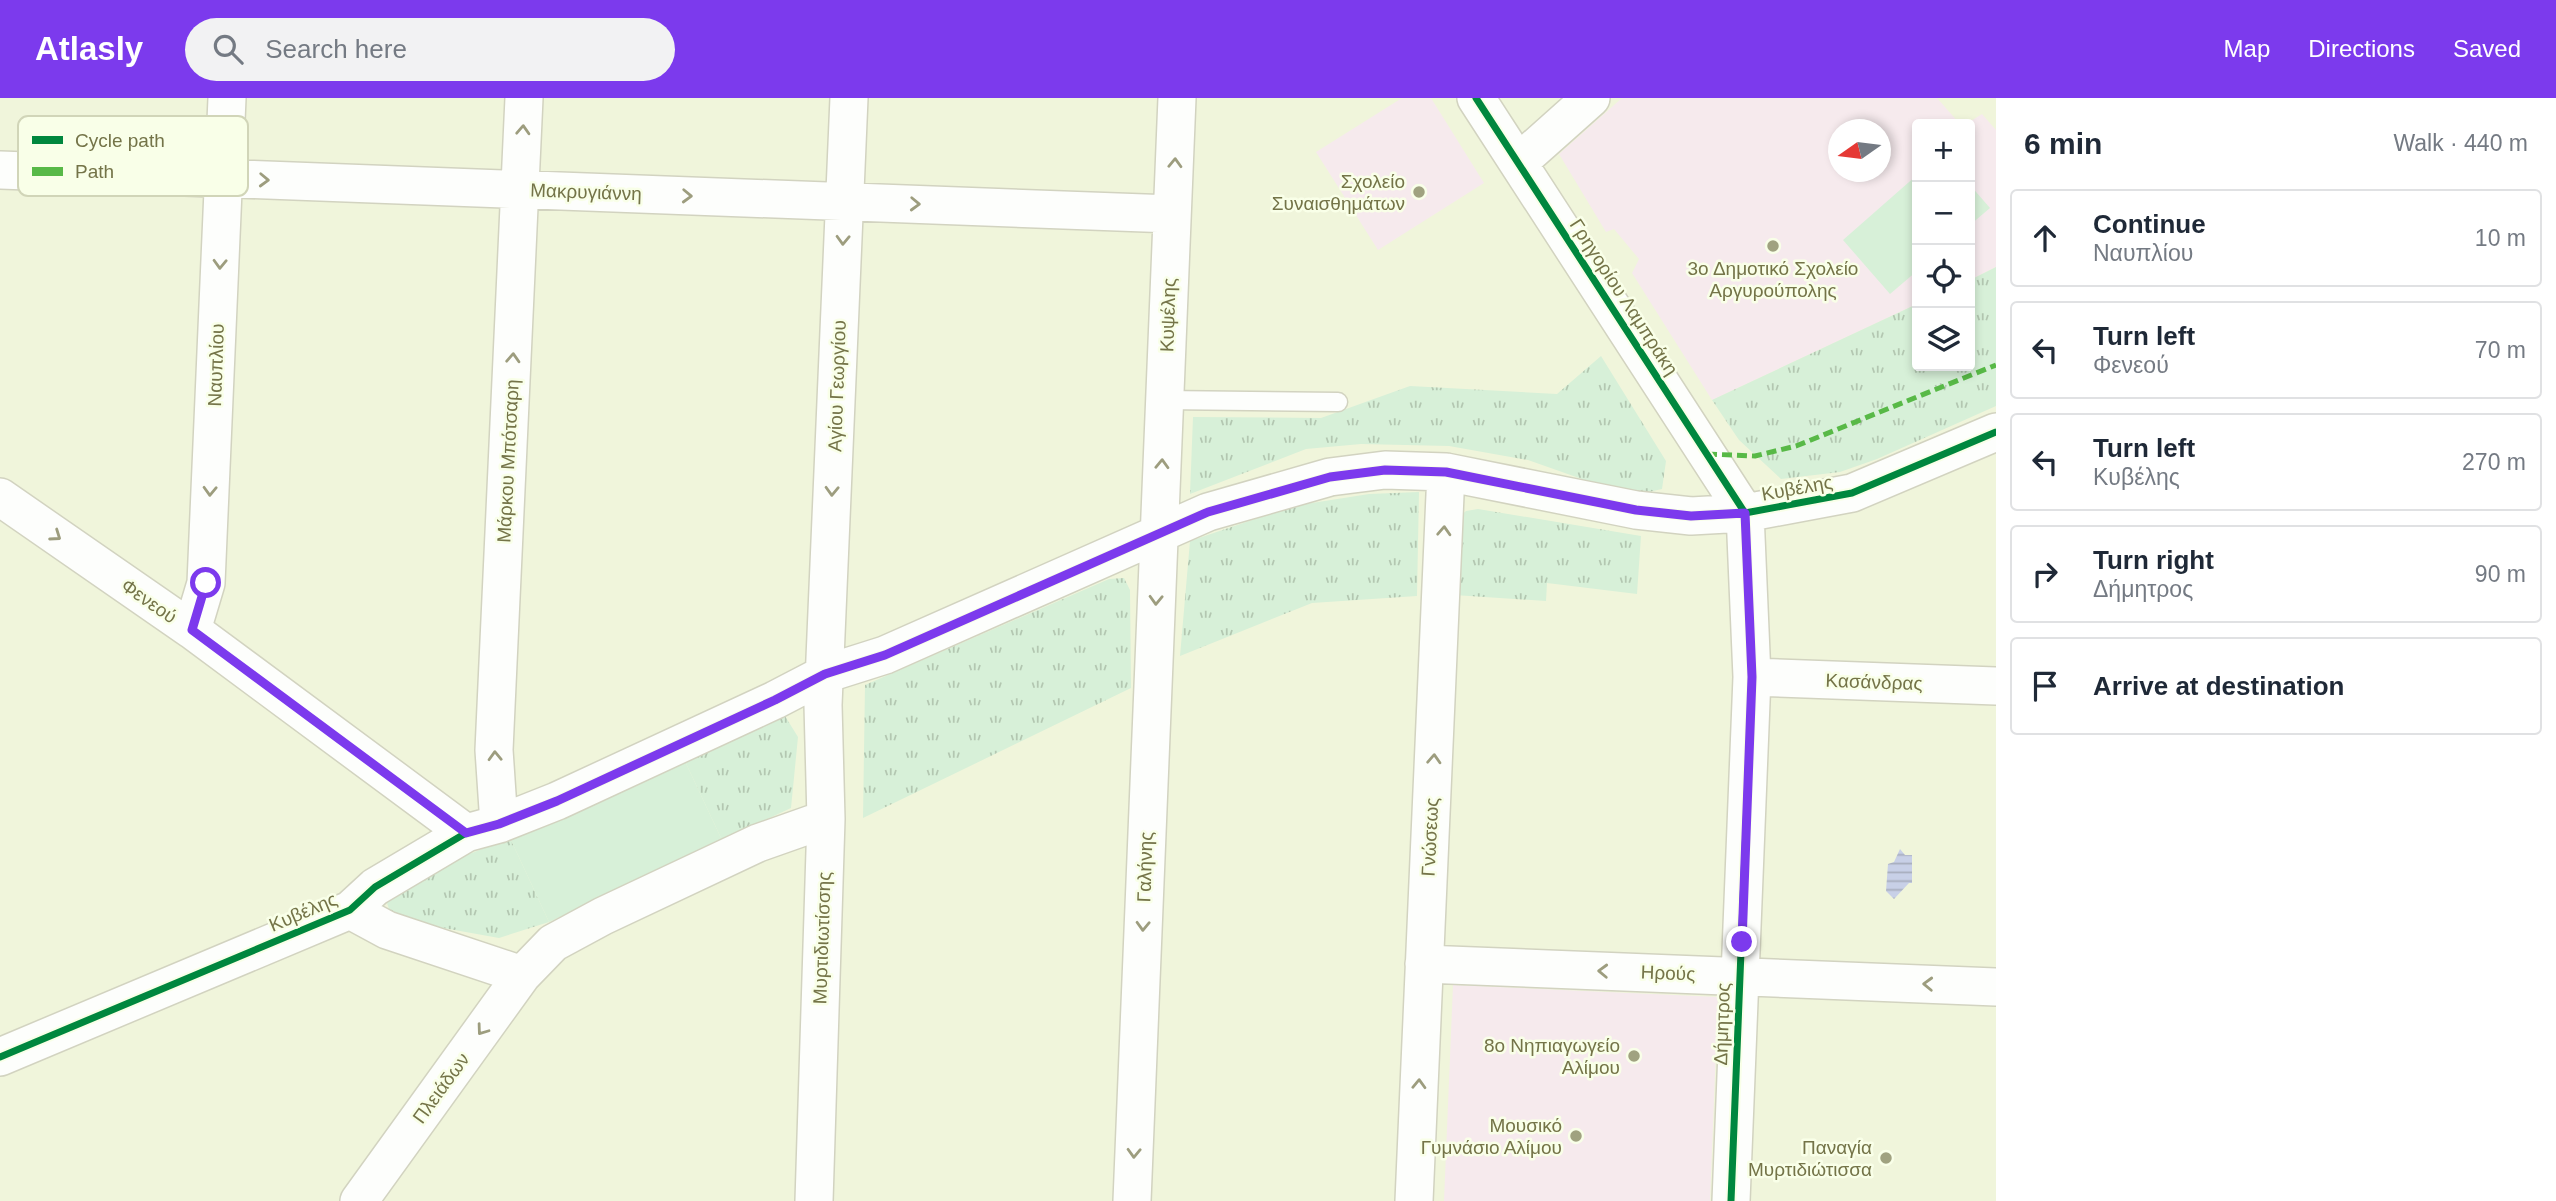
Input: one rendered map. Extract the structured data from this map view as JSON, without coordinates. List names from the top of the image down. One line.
{"streets":{"street":["Μακρυγιάννη","Γρηγορίου Λαμπράκη","Κυψέλης","Ναυπλίου","Αγίου Γεωργίου","Μάρκου Μπότσαρη","Κυβέλης","Φενεού","Κασάνδρας","Γνώσεως","Γαλήνης","Μυρτιδιωτίσσης","Ηρούς","Δήμητρος","Πλειάδων"]},"crossings":[["Μακρυγιάννη","Κυψέλης"],["Μακρυγιάννη","Αγίου Γεωργίου"],["Μακρυγιάννη","Μάρκου Μπότσαρη"],["Γρηγορίου Λαμπράκη","Κυβέλης"],["Γρηγορίου Λαμπράκη","Δήμητρος"],["Κυψέλης","Κυβέλης"],["Κυψέλης","Γαλήνης"],["Ναυπλίου","Φενεού"],["Αγίου Γεωργίου","Κυβέλης"],["Αγίου Γεωργίου","Μυρτιδιωτίσσης"],["Μάρκου Μπότσαρη","Κυβέλης"],["Μάρκου Μπότσαρη","Φενεού"],["Κυβέλης","Φενεού"],["Κυβέλης","Γνώσεως"],["Κυβέλης","Γαλήνης"],["Κυβέλης","Μυρτιδιωτίσσης"],["Κυβέλης","Δήμητρος"],["Κασάνδρας","Δήμητρος"],["Γνώσεως","Ηρούς"],["Μυρτιδιωτίσσης","Πλειάδων"],["Ηρούς","Δήμητρος"]],"one_way":["Μακρυγιάννη","Κυψέλης","Ναυπλίου","Αγίου Γεωργίου","Μάρκου Μπότσαρη","Φενεού","Γνώσεως","Γαλήνης","Ηρούς","Πλειάδων"],"places":["Σχολείο Συναισθημάτων","3ο Δημοτικό Σχολείο Αργυρούπολης","8ο Νηπιαγωγείο Αλίμου","Μουσικό Γυμνάσιο Αλίμου","Παναγία Μυρτιδιώτισσα"],"legend":["Cycle path","Path"],"north":"left","page":{"header":"Atlasly","search":"Search here","nav":["Map","Directions","Saved"],"heading":["6 min","Walk · 440 m"],"map_buttons":["+","−"],"list":[["Continue","Ναυπλίου","10 m"],["Turn left","Φενεού","70 m"],["Turn left","Κυβέλης","270 m"],["Turn right","Δήμητρος","90 m"],"Arrive at destination"]}}
